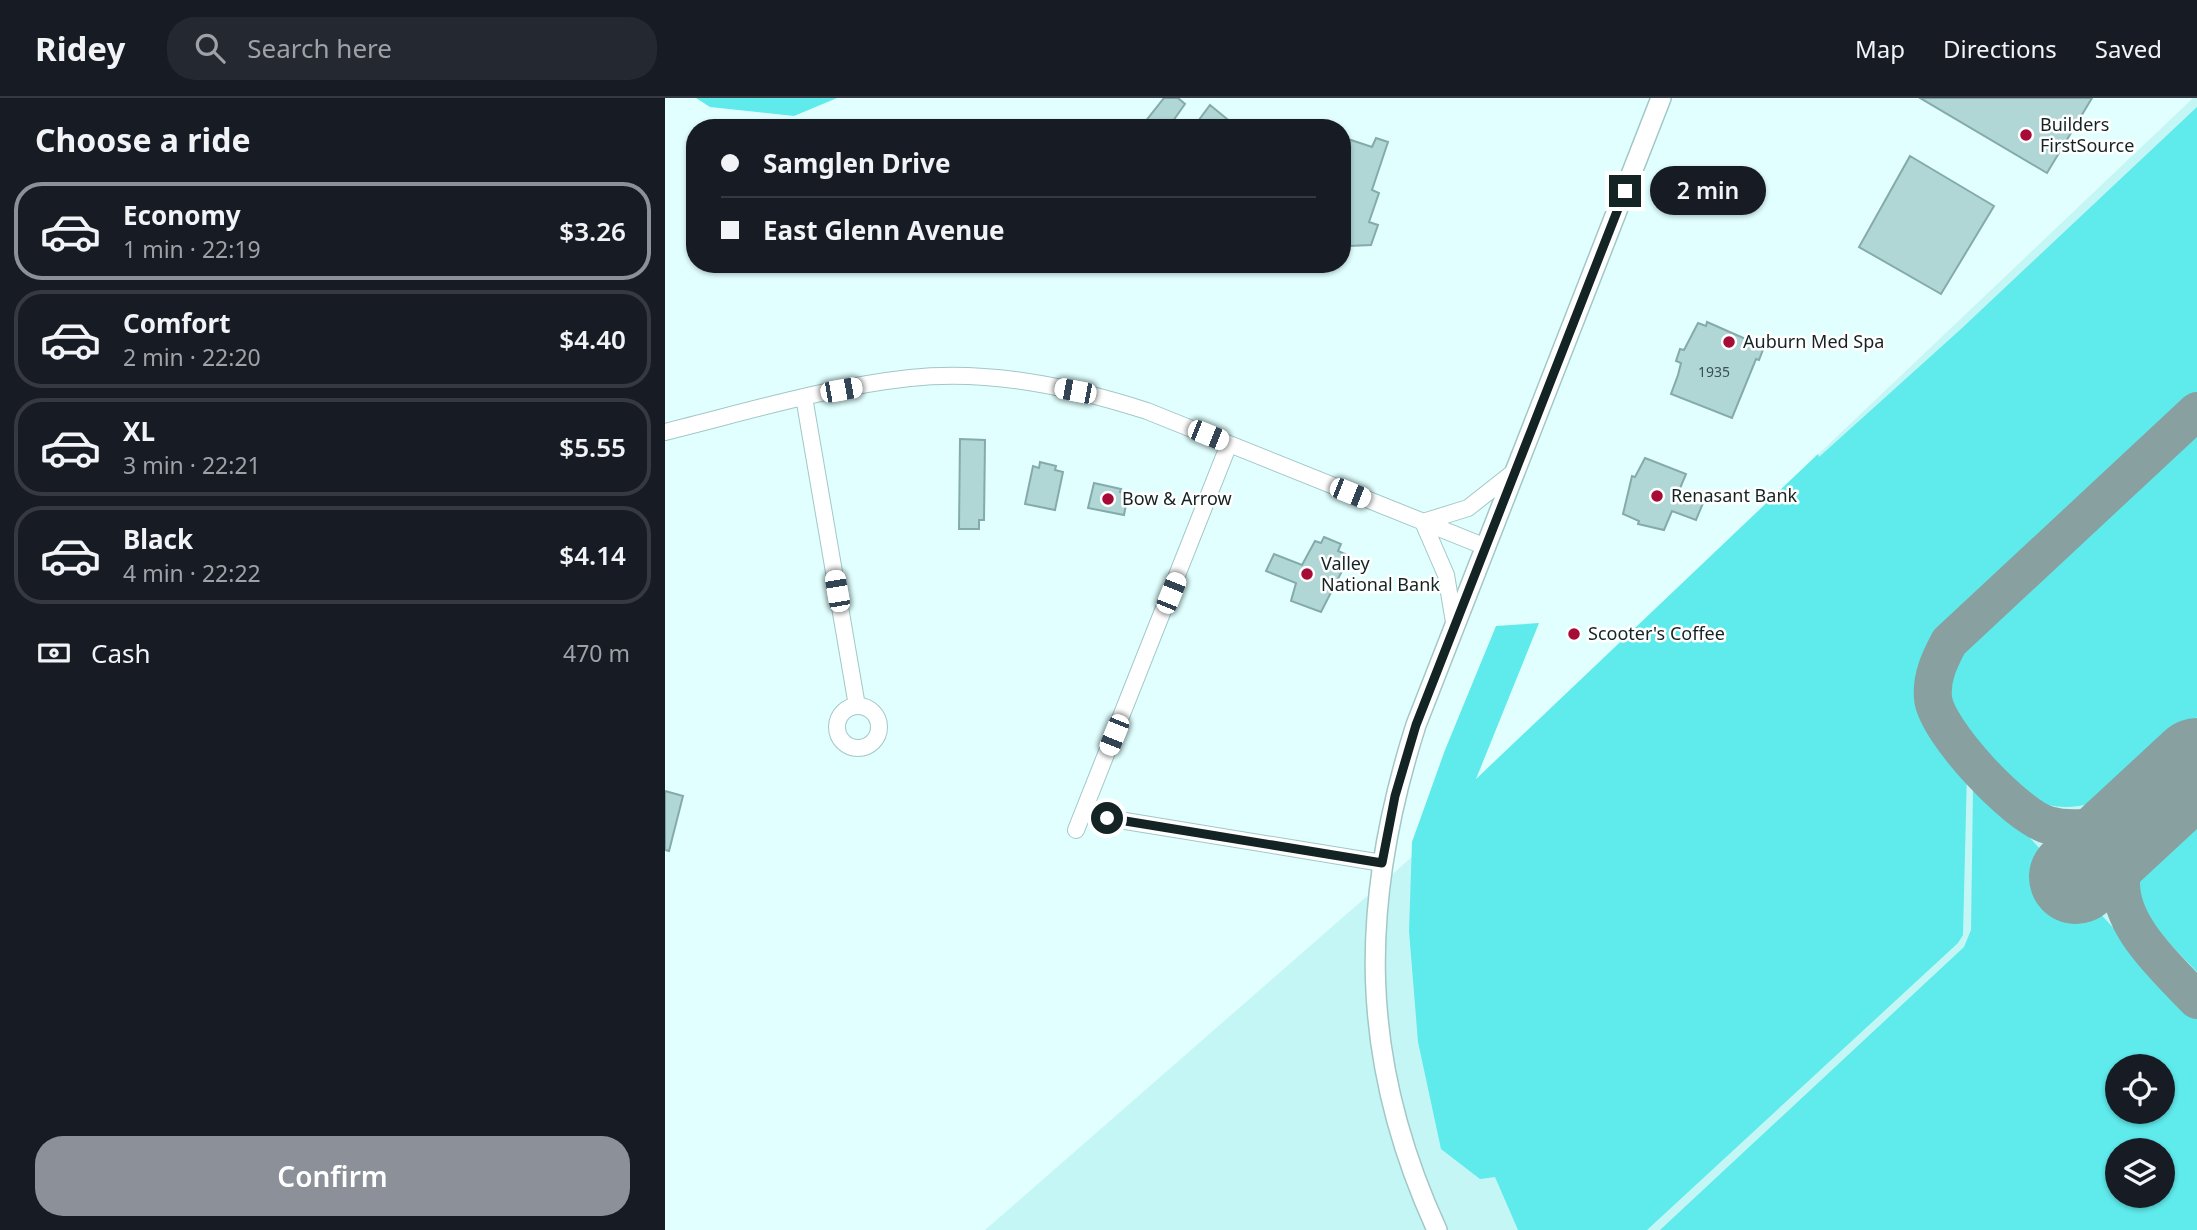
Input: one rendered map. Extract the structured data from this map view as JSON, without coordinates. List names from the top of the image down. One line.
{"places":["Builders FirstSource","Auburn Med Spa","Renasant Bank","Bow & Arrow","Valley National Bank","Scooter's Coffee"],"house_numbers":["1935"],"page":{"header":"Ridey","search":"Search here","nav":["Map","Directions","Saved"],"heading":"Choose a ride","banner":["Samglen Drive","East Glenn Avenue"],"bubble":"2 min","list":[{"name":"Economy","note":"1 min · 22:19","value":"$3.26"},{"name":"Comfort","note":"2 min · 22:20","value":"$4.40"},{"name":"XL","note":"3 min · 22:21","value":"$5.55"},{"name":"Black","note":"4 min · 22:22","value":"$4.14"}],"pay":["Cash","470 m"],"buttons":"Confirm"}}
